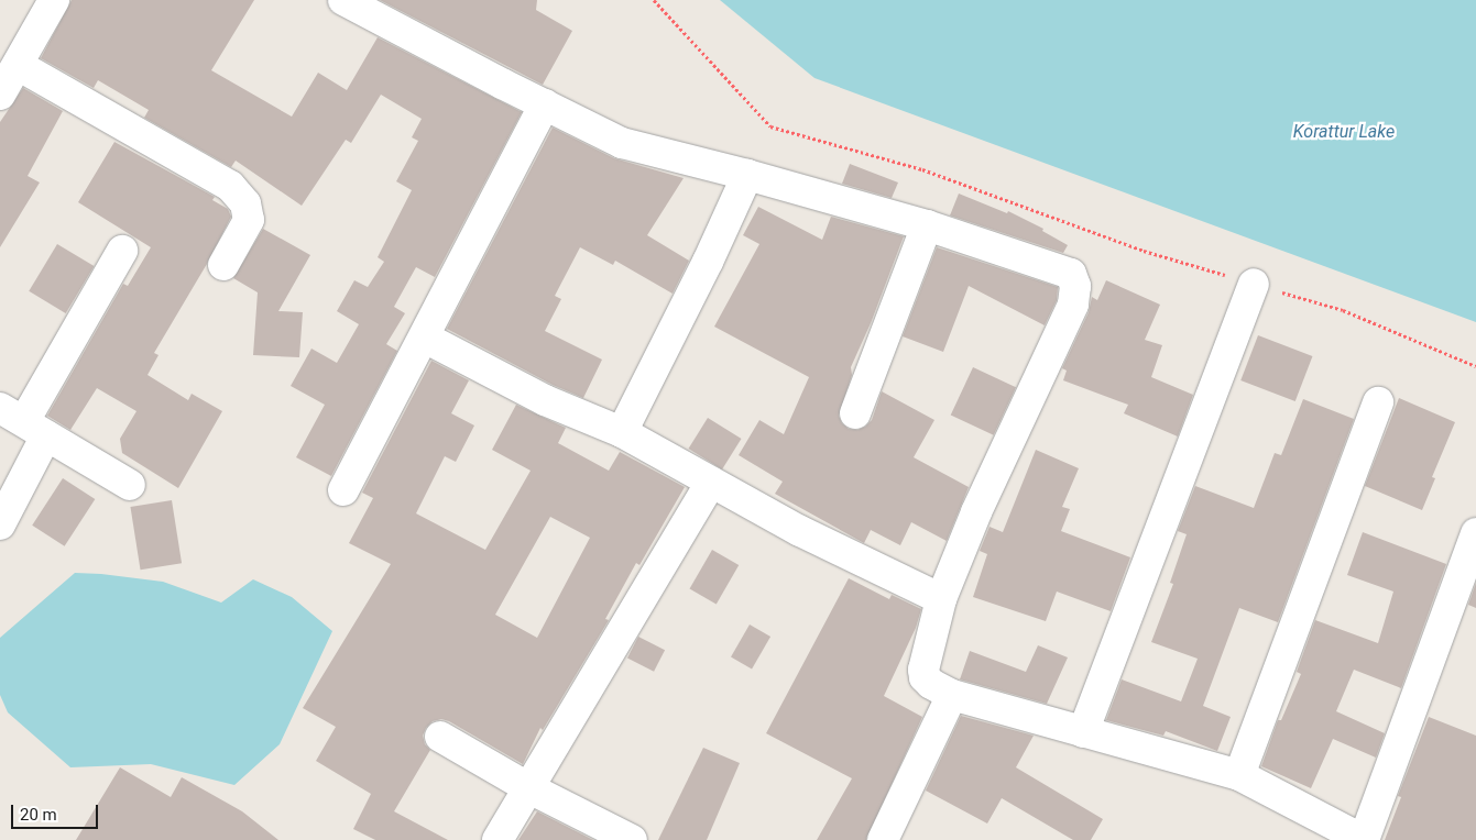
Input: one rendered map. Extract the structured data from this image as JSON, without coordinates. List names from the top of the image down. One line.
{"water":["Korattur Lake"],"scale_bar":"20 m"}
